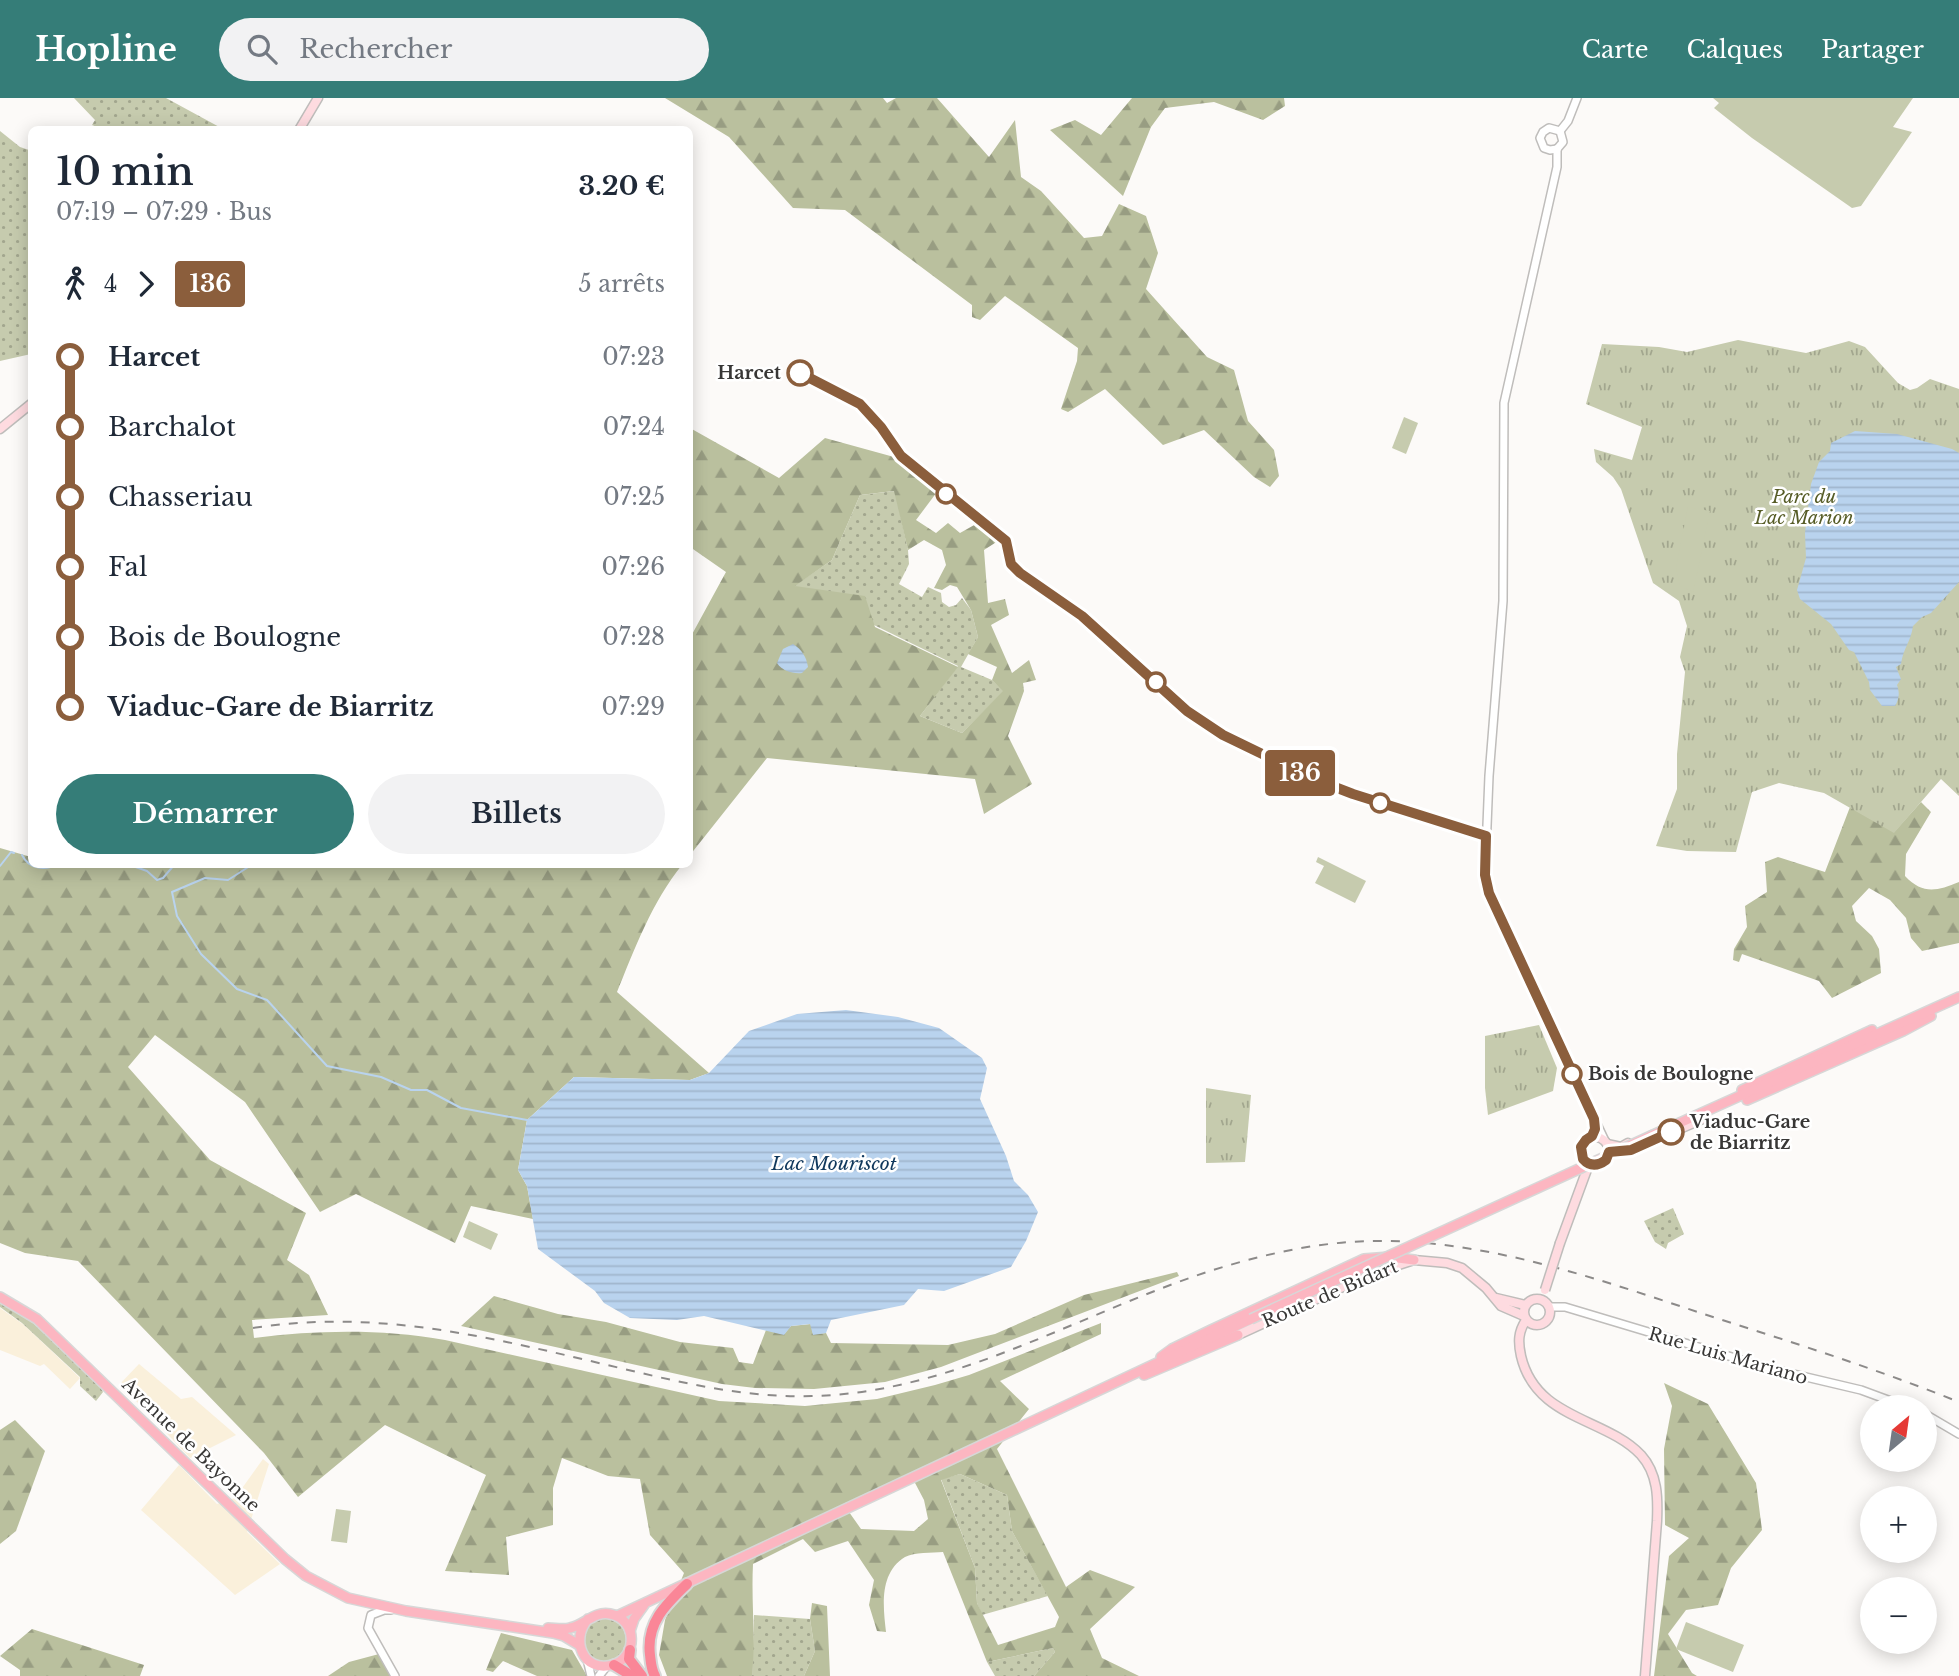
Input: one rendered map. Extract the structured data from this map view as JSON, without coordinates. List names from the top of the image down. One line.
{"streets":{"main road":["Route de Bidart","Avenue de Bayonne"],"street":["Rue Luis Mariano"]},"crossings":[["Route de Bidart","Rue Luis Mariano"]],"water":["Lac Mouriscot"],"parks":["Parc du Lac Marion"],"places":["Harcet","Bois de Boulogne","Viaduc-Gare de Biarritz"],"lines":["bus line 136"],"north":"top right","page":{"header":"Hopline","search":"Rechercher","nav":["Carte","Calques","Partager"],"on_map":"136","heading":["10 min","07:19 – 07:29 · Bus","3.20 €"],"legs":["4","136","5 arrêts"],"list":[{"name":"Harcet","value":"07:23"},{"name":"Barchalot","value":"07:24"},{"name":"Chasseriau","value":"07:25"},{"name":"Fal","value":"07:26"},{"name":"Bois de Boulogne","value":"07:28"},{"name":"Viaduc-Gare de Biarritz","value":"07:29"}],"buttons":["Démarrer","Billets"],"map_buttons":["+","−"]}}
